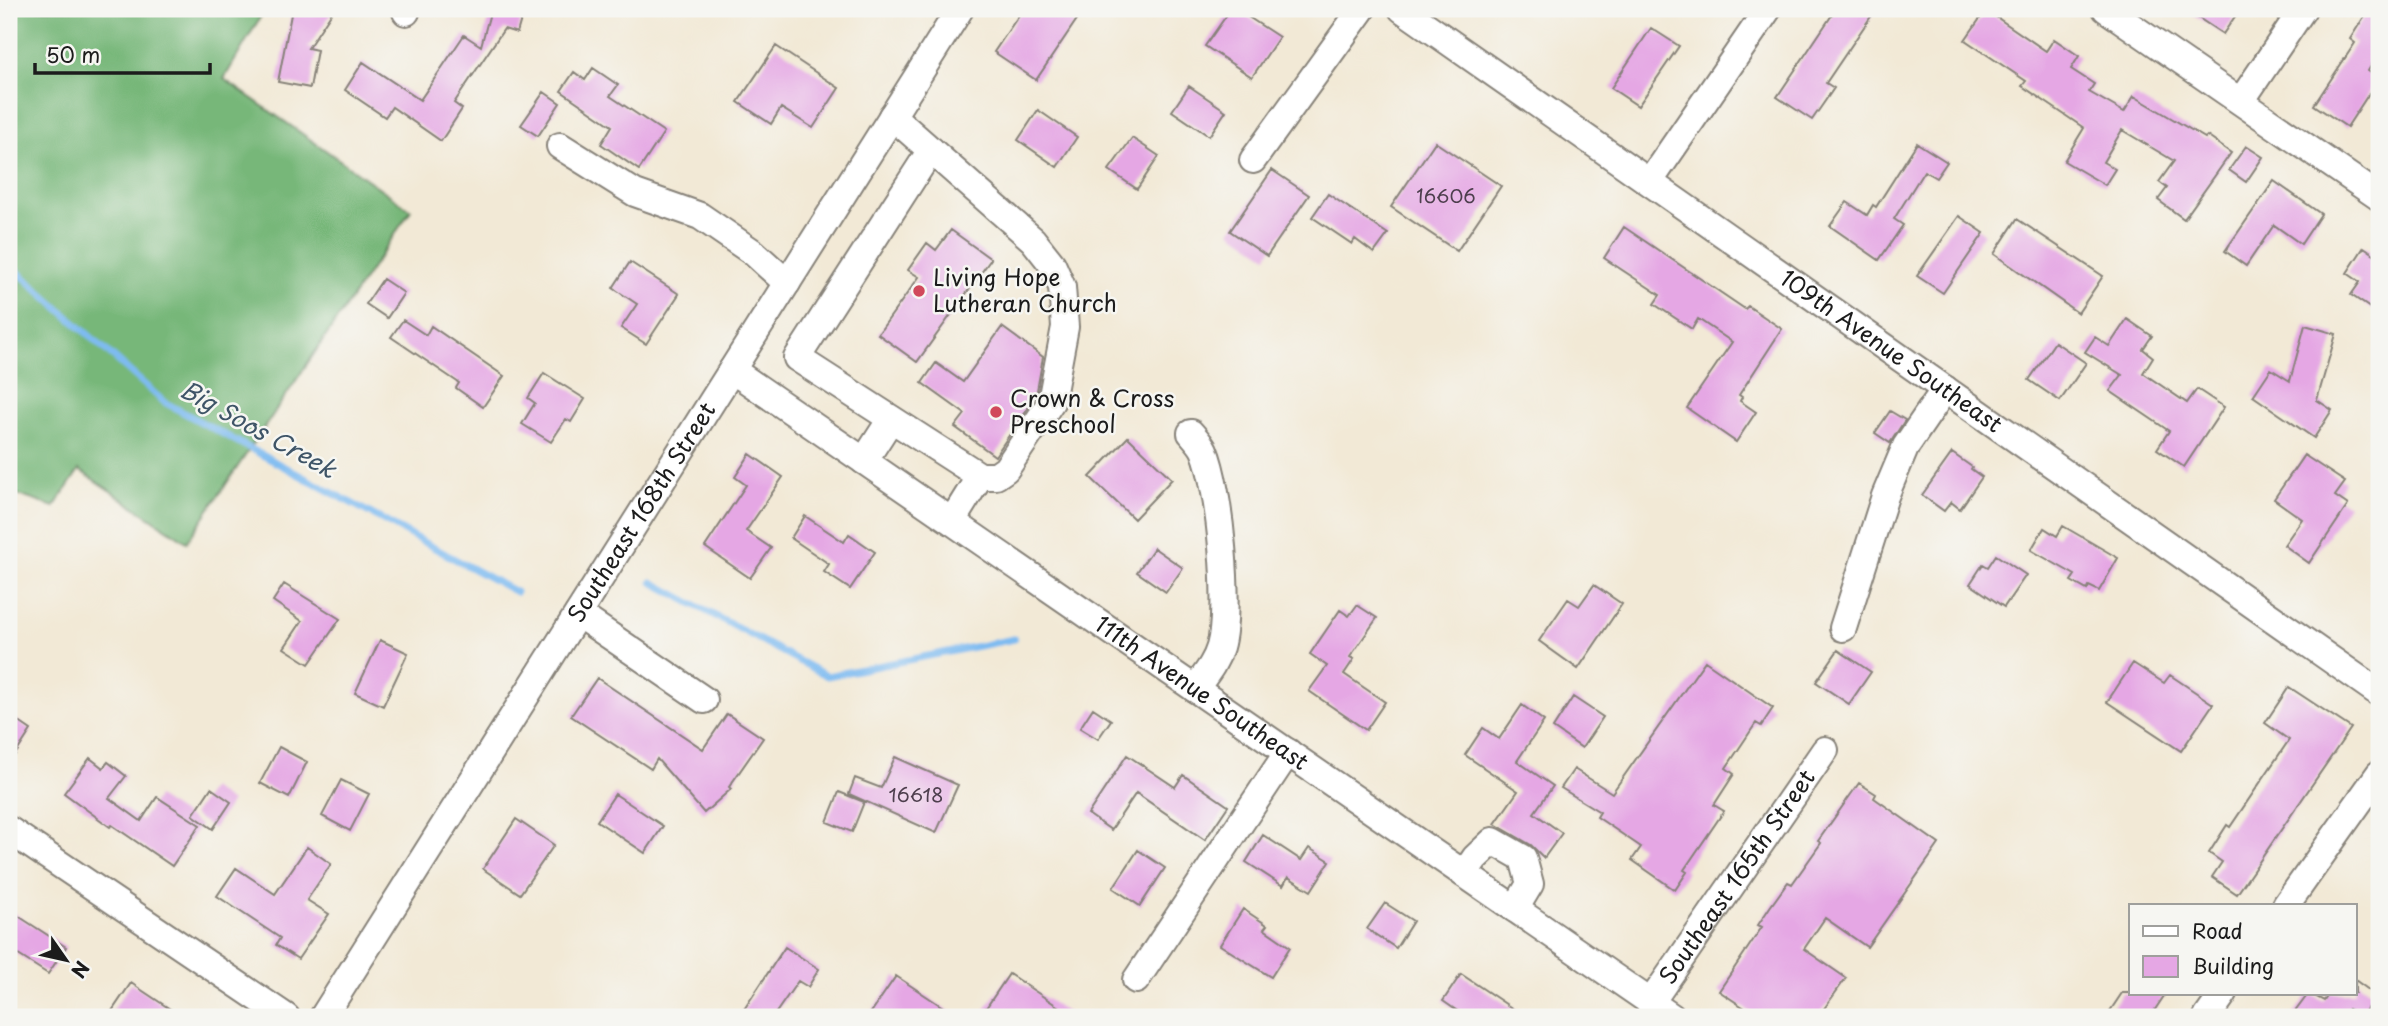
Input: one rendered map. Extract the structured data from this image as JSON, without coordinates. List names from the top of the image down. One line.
{"streets":{"street":["109th Avenue Southeast","Southeast 168th Street","111th Avenue Southeast","Southeast 165th Street"]},"crossings":[["Southeast 168th Street","111th Avenue Southeast"],["111th Avenue Southeast","Southeast 165th Street"]],"water":["Big Soos Creek"],"places":["Living Hope Lutheran Church","Crown & Cross Preschool"],"house_numbers":["16606","16618"],"legend":["Road","Building"],"scale_bar":"50 m","north":"bottom right"}
